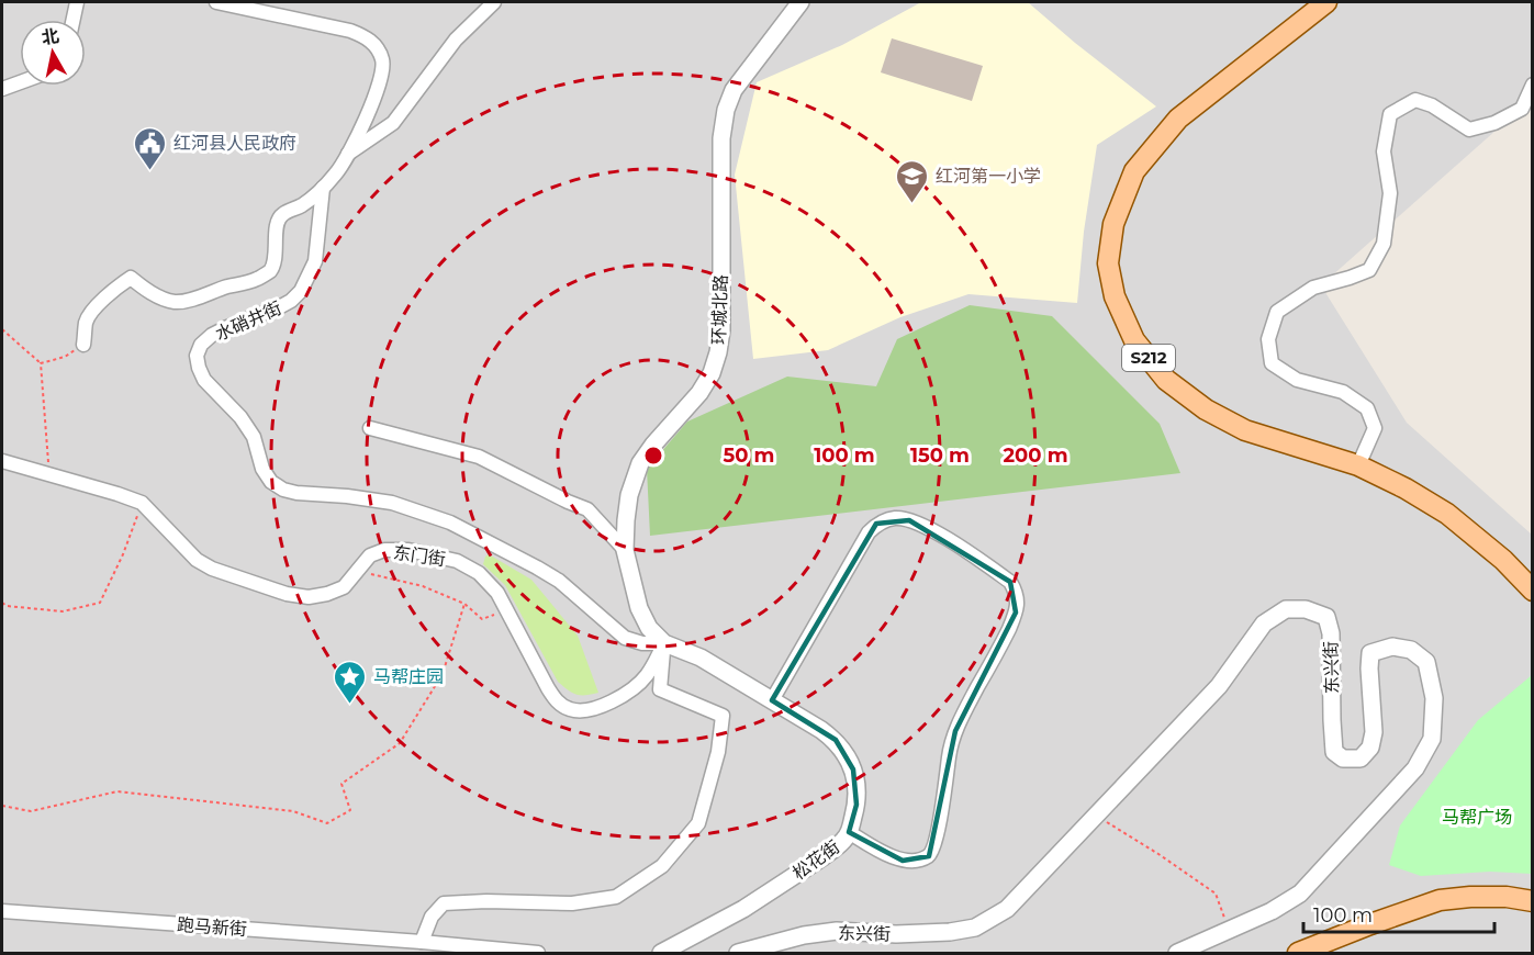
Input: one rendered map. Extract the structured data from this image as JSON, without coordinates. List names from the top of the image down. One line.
{"streets":{"main road":["S212"],"street":["环城北路","水硝井街","东门街","东兴街","松花街","跑马新街"]},"crossings":[["环城北路","水硝井街"],["环城北路","东门街"],["环城北路","松花街"],["水硝井街","东门街"],["水硝井街","松花街"],["东门街","松花街"]],"parks":["马帮广场"],"places":{"public building":["红河县人民政府"],"school or university":["红河第一小学"],"place":["马帮庄园"]},"scale_bar":"100 m","north":"top","rings":["50 m","100 m","150 m","200 m"]}
